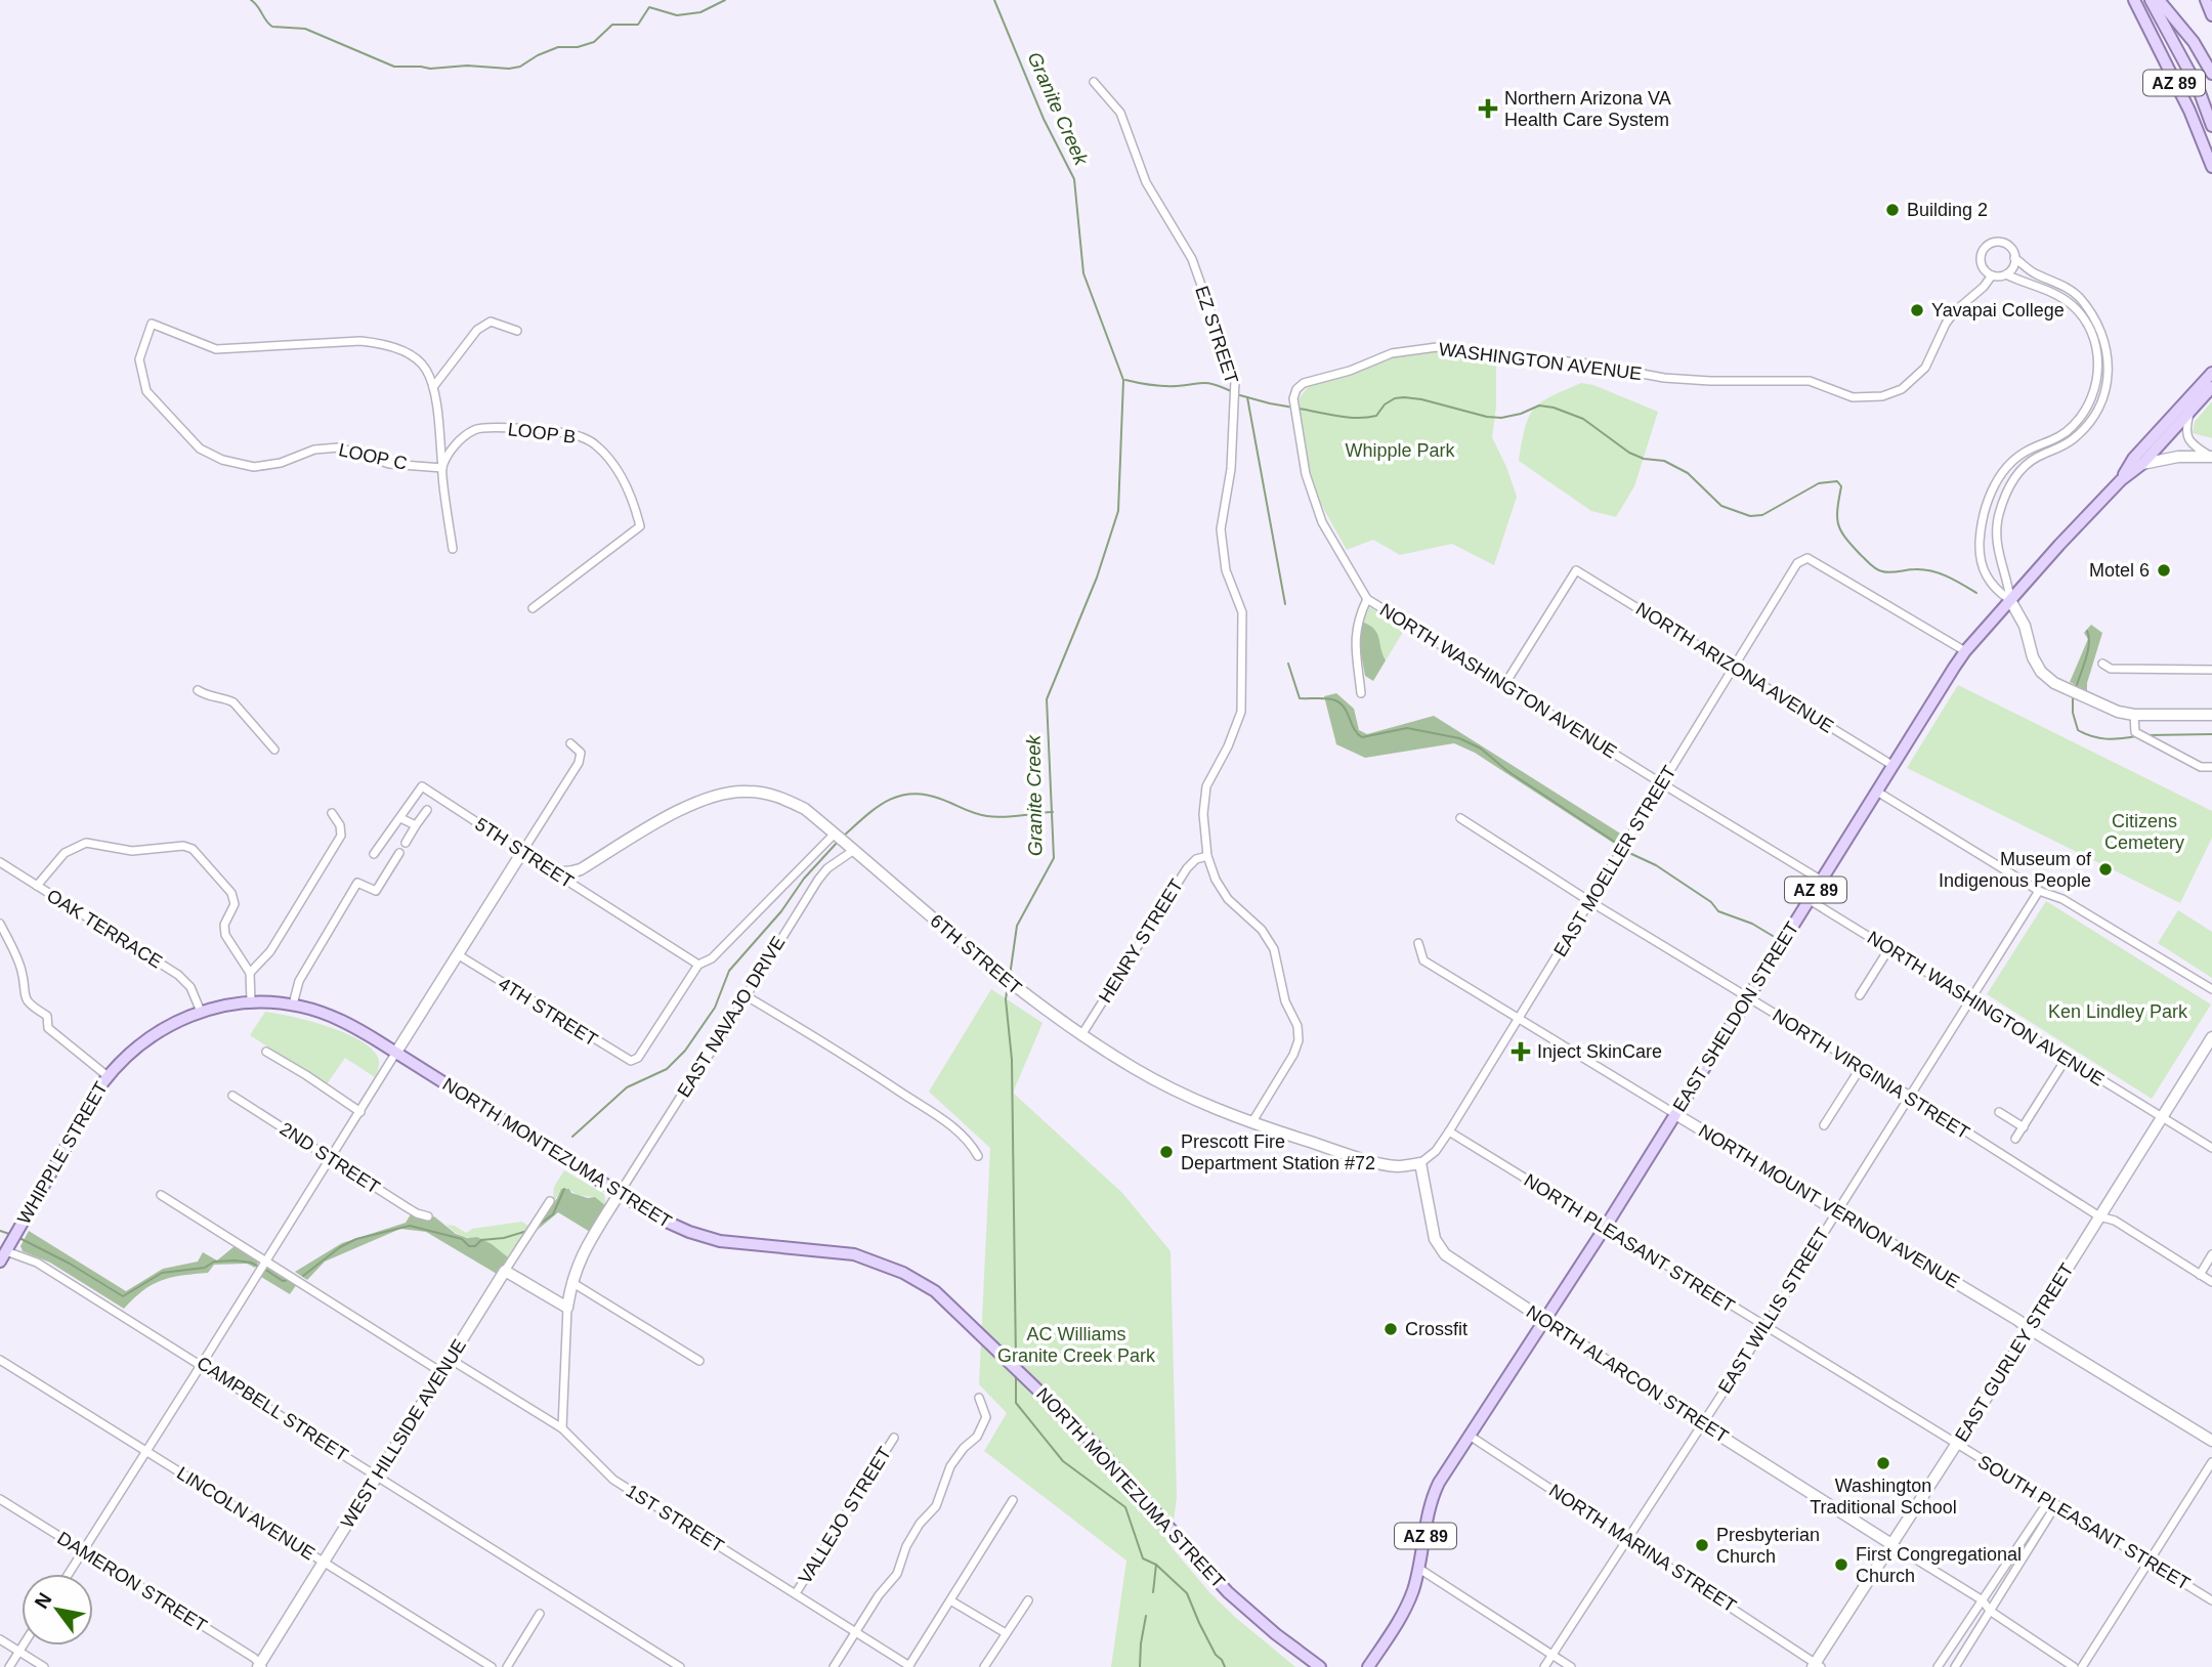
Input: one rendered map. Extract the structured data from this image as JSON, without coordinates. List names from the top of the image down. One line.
{"streets":{"main road":["AZ 89","EAST SHELDON STREET","WHIPPLE STREET","NORTH MONTEZUMA STREET"],"street":["EZ STREET","WASHINGTON AVENUE","LOOP B","LOOP C","NORTH ARIZONA AVENUE","NORTH WASHINGTON AVENUE","5TH STREET","EAST MOELLER STREET","OAK TERRACE","HENRY STREET","6TH STREET","4TH STREET","EAST NAVAJO DRIVE","NORTH VIRGINIA STREET","2ND STREET","NORTH MOUNT VERNON AVENUE","NORTH PLEASANT STREET","EAST WILLIS STREET","EAST GURLEY STREET","NORTH ALARCON STREET","CAMPBELL STREET","WEST HILLSIDE AVENUE","LINCOLN AVENUE","VALLEJO STREET","1ST STREET","SOUTH PLEASANT STREET","NORTH MARINA STREET","DAMERON STREET"]},"crossings":[["EZ STREET","HENRY STREET"],["WASHINGTON AVENUE","NORTH WASHINGTON AVENUE"],["LOOP B","LOOP C"],["NORTH ARIZONA AVENUE","NORTH WASHINGTON AVENUE"],["NORTH ARIZONA AVENUE","EAST MOELLER STREET"],["NORTH ARIZONA AVENUE","EAST SHELDON STREET"],["NORTH WASHINGTON AVENUE","EAST MOELLER STREET"],["NORTH WASHINGTON AVENUE","EAST SHELDON STREET"],["NORTH WASHINGTON AVENUE","EAST WILLIS STREET"],["NORTH WASHINGTON AVENUE","EAST GURLEY STREET"],["5TH STREET","6TH STREET"],["5TH STREET","4TH STREET"],["EAST MOELLER STREET","6TH STREET"],["EAST MOELLER STREET","EAST SHELDON STREET"],["EAST MOELLER STREET","NORTH VIRGINIA STREET"],["EAST MOELLER STREET","NORTH MOUNT VERNON AVENUE"],["EAST MOELLER STREET","NORTH PLEASANT STREET"],["EAST MOELLER STREET","NORTH ALARCON STREET"],["OAK TERRACE","WHIPPLE STREET"],["HENRY STREET","6TH STREET"],["6TH STREET","EAST NAVAJO DRIVE"],["6TH STREET","NORTH ALARCON STREET"],["EAST NAVAJO DRIVE","NORTH MONTEZUMA STREET"],["EAST SHELDON STREET","NORTH VIRGINIA STREET"],["EAST SHELDON STREET","NORTH MOUNT VERNON AVENUE"],["EAST SHELDON STREET","NORTH PLEASANT STREET"],["EAST SHELDON STREET","NORTH ALARCON STREET"],["EAST SHELDON STREET","NORTH MARINA STREET"],["NORTH VIRGINIA STREET","EAST WILLIS STREET"],["NORTH VIRGINIA STREET","EAST GURLEY STREET"],["WHIPPLE STREET","NORTH MONTEZUMA STREET"],["WHIPPLE STREET","CAMPBELL STREET"],["NORTH MOUNT VERNON AVENUE","EAST WILLIS STREET"],["NORTH MOUNT VERNON AVENUE","EAST GURLEY STREET"],["NORTH PLEASANT STREET","EAST WILLIS STREET"],["NORTH PLEASANT STREET","EAST GURLEY STREET"],["NORTH PLEASANT STREET","SOUTH PLEASANT STREET"],["EAST WILLIS STREET","NORTH ALARCON STREET"],["EAST WILLIS STREET","NORTH MARINA STREET"],["EAST GURLEY STREET","NORTH ALARCON STREET"],["EAST GURLEY STREET","SOUTH PLEASANT STREET"],["EAST GURLEY STREET","NORTH MARINA STREET"],["CAMPBELL STREET","WEST HILLSIDE AVENUE"],["WEST HILLSIDE AVENUE","LINCOLN AVENUE"],["WEST HILLSIDE AVENUE","1ST STREET"],["WEST HILLSIDE AVENUE","DAMERON STREET"],["VALLEJO STREET","1ST STREET"]],"water":["Granite Creek"],"parks":["Whipple Park","Citizens Cemetery","Ken Lindley Park","AC Williams Granite Creek Park"],"places":{"health":["Northern Arizona VA Health Care System","Inject SkinCare"],"other":["Building 2","Yavapai College","Motel 6","Museum of Indigenous People","Prescott Fire Department Station #72","Crossfit","Washington Traditional School","Presbyterian Church","First Congregational Church"]},"north":"top left"}
